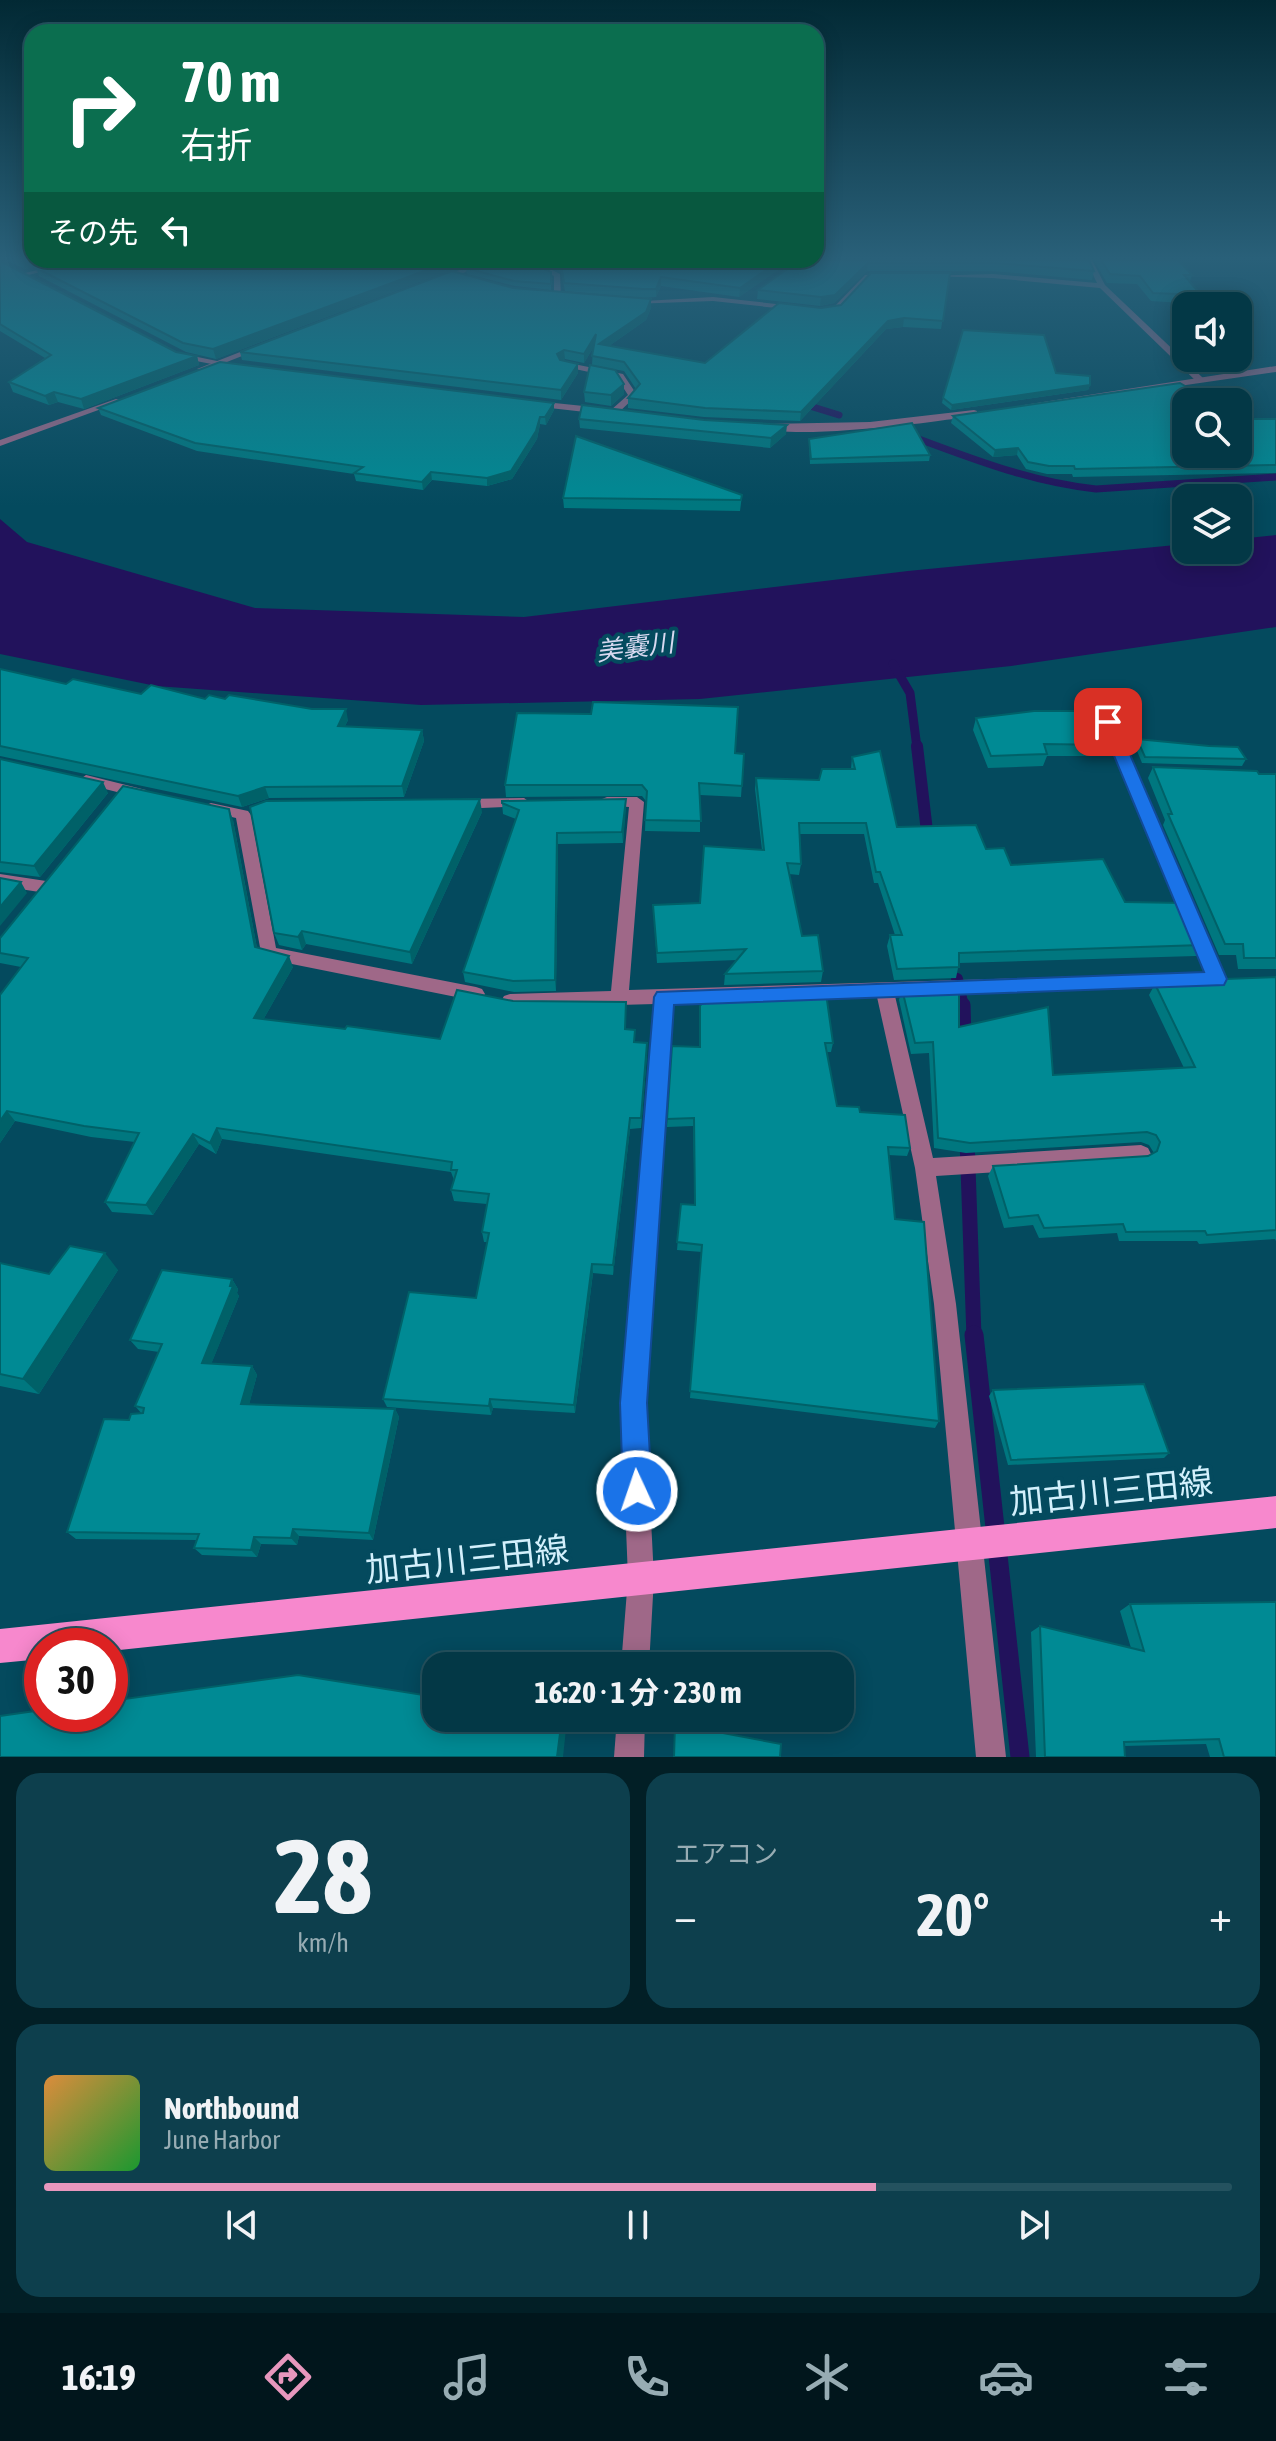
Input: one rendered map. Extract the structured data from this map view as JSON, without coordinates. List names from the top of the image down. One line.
{"streets":{"main road":["加古川三田線"]},"water":["美嚢川"],"page":{"turn":["70 m","右折"],"then":"その先","limit":"30","trip":"16:20 · 1 分 · 230 m","tile":[["28","km/h"],"エアコン"],"heat":["−","20°","+"],"song":["Northbound","June Harbor"],"tabs":"16:19"}}
